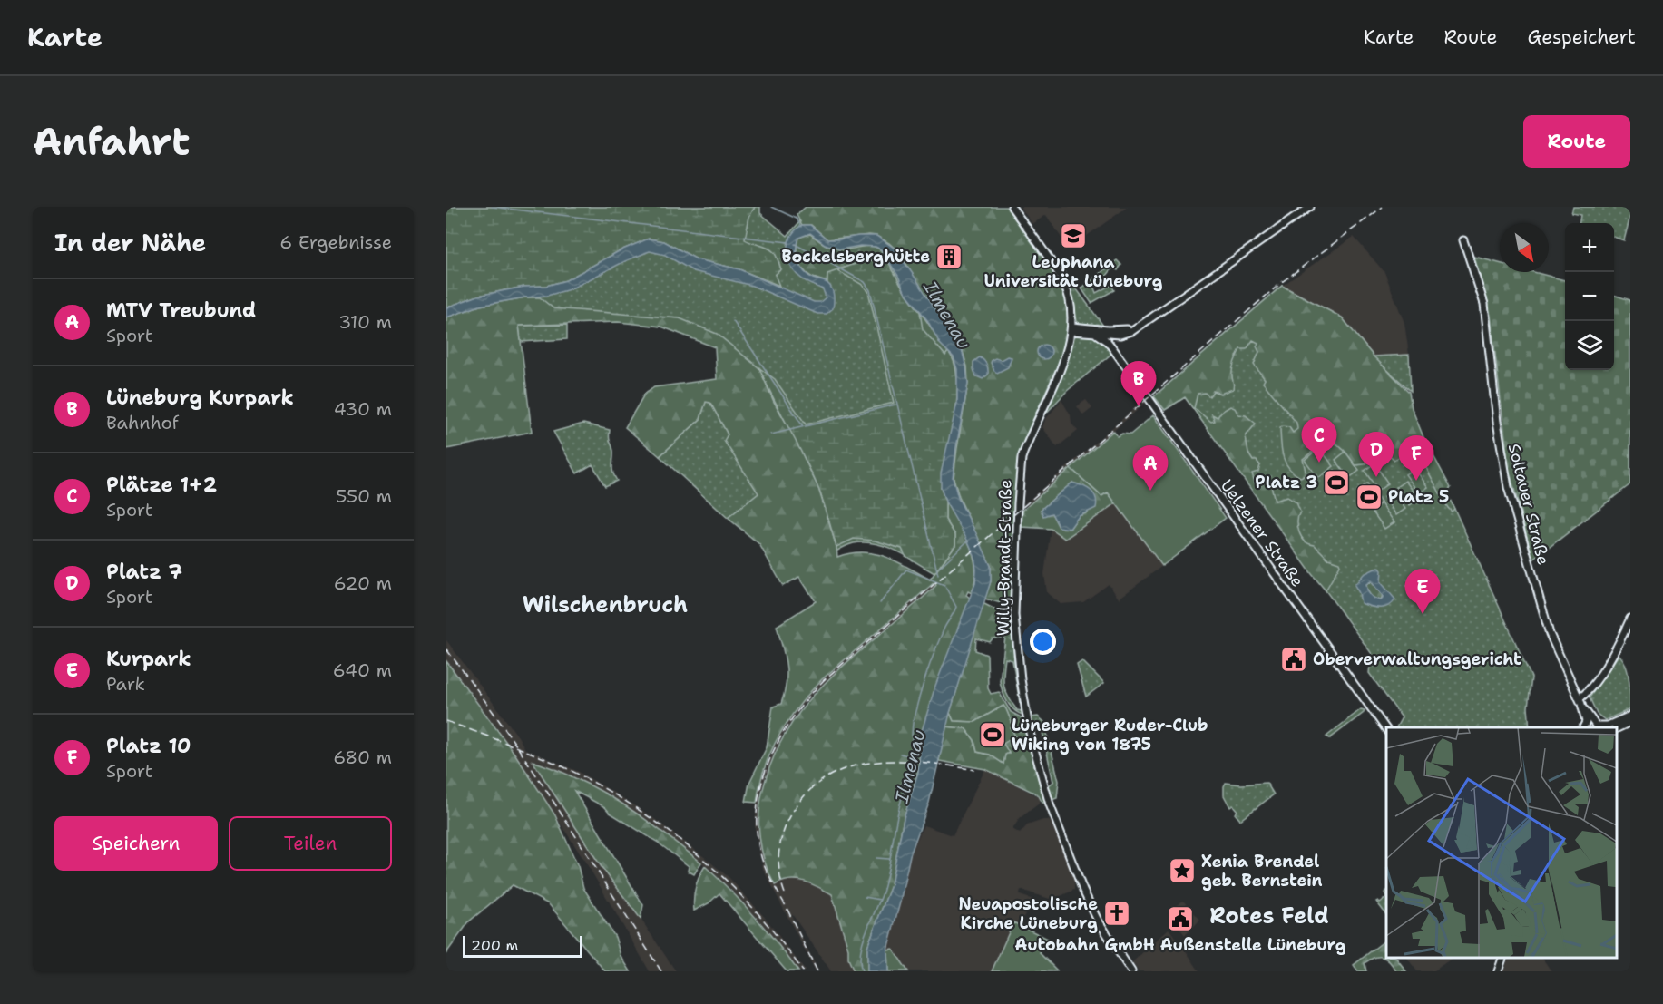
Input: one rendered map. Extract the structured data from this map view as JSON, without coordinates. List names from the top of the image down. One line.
{"streets":{"street":["Soltauer Straße","Uelzener Straße","Willy-Brandt-Straße"]},"districts":["Wilschenbruch","Rotes Feld"],"water":["Ilmenau"],"places":{"school or university":["Leuphana Universität Lüneburg"],"building":["Bockelsberghütte"],"sports":["Platz 3","Platz 5","Lüneburger Ruder-Club Wiking von 1875"],"public building":["Oberverwaltungsgericht","Autobahn GmbH Außenstelle Lüneburg"],"place":["Xenia Brendel geb. Bernstein"],"church":["Neuapostolische Kirche Lüneburg"]},"scale_bar":"200 m","north":"bottom right","page":{"header":"Karte","nav":["Karte","Route","Gespeichert"],"buttons":["Route",["Speichern","Teilen"]],"title":"Anfahrt","heading":["In der Nähe","6 Ergebnisse"],"map_buttons":["+","−"],"list":[{"mark":"A","name":"MTV Treubund","note":"Sport","value":"310 m"},{"mark":"B","name":"Lüneburg Kurpark","note":"Bahnhof","value":"430 m"},{"mark":"C","name":"Plätze 1+2","note":"Sport","value":"550 m"},{"mark":"D","name":"Platz 7","note":"Sport","value":"620 m"},{"mark":"E","name":"Kurpark","note":"Park","value":"640 m"},{"mark":"F","name":"Platz 10","note":"Sport","value":"680 m"}],"pins":["B","C","D","F","A","E"],"scale":"200 m"}}
